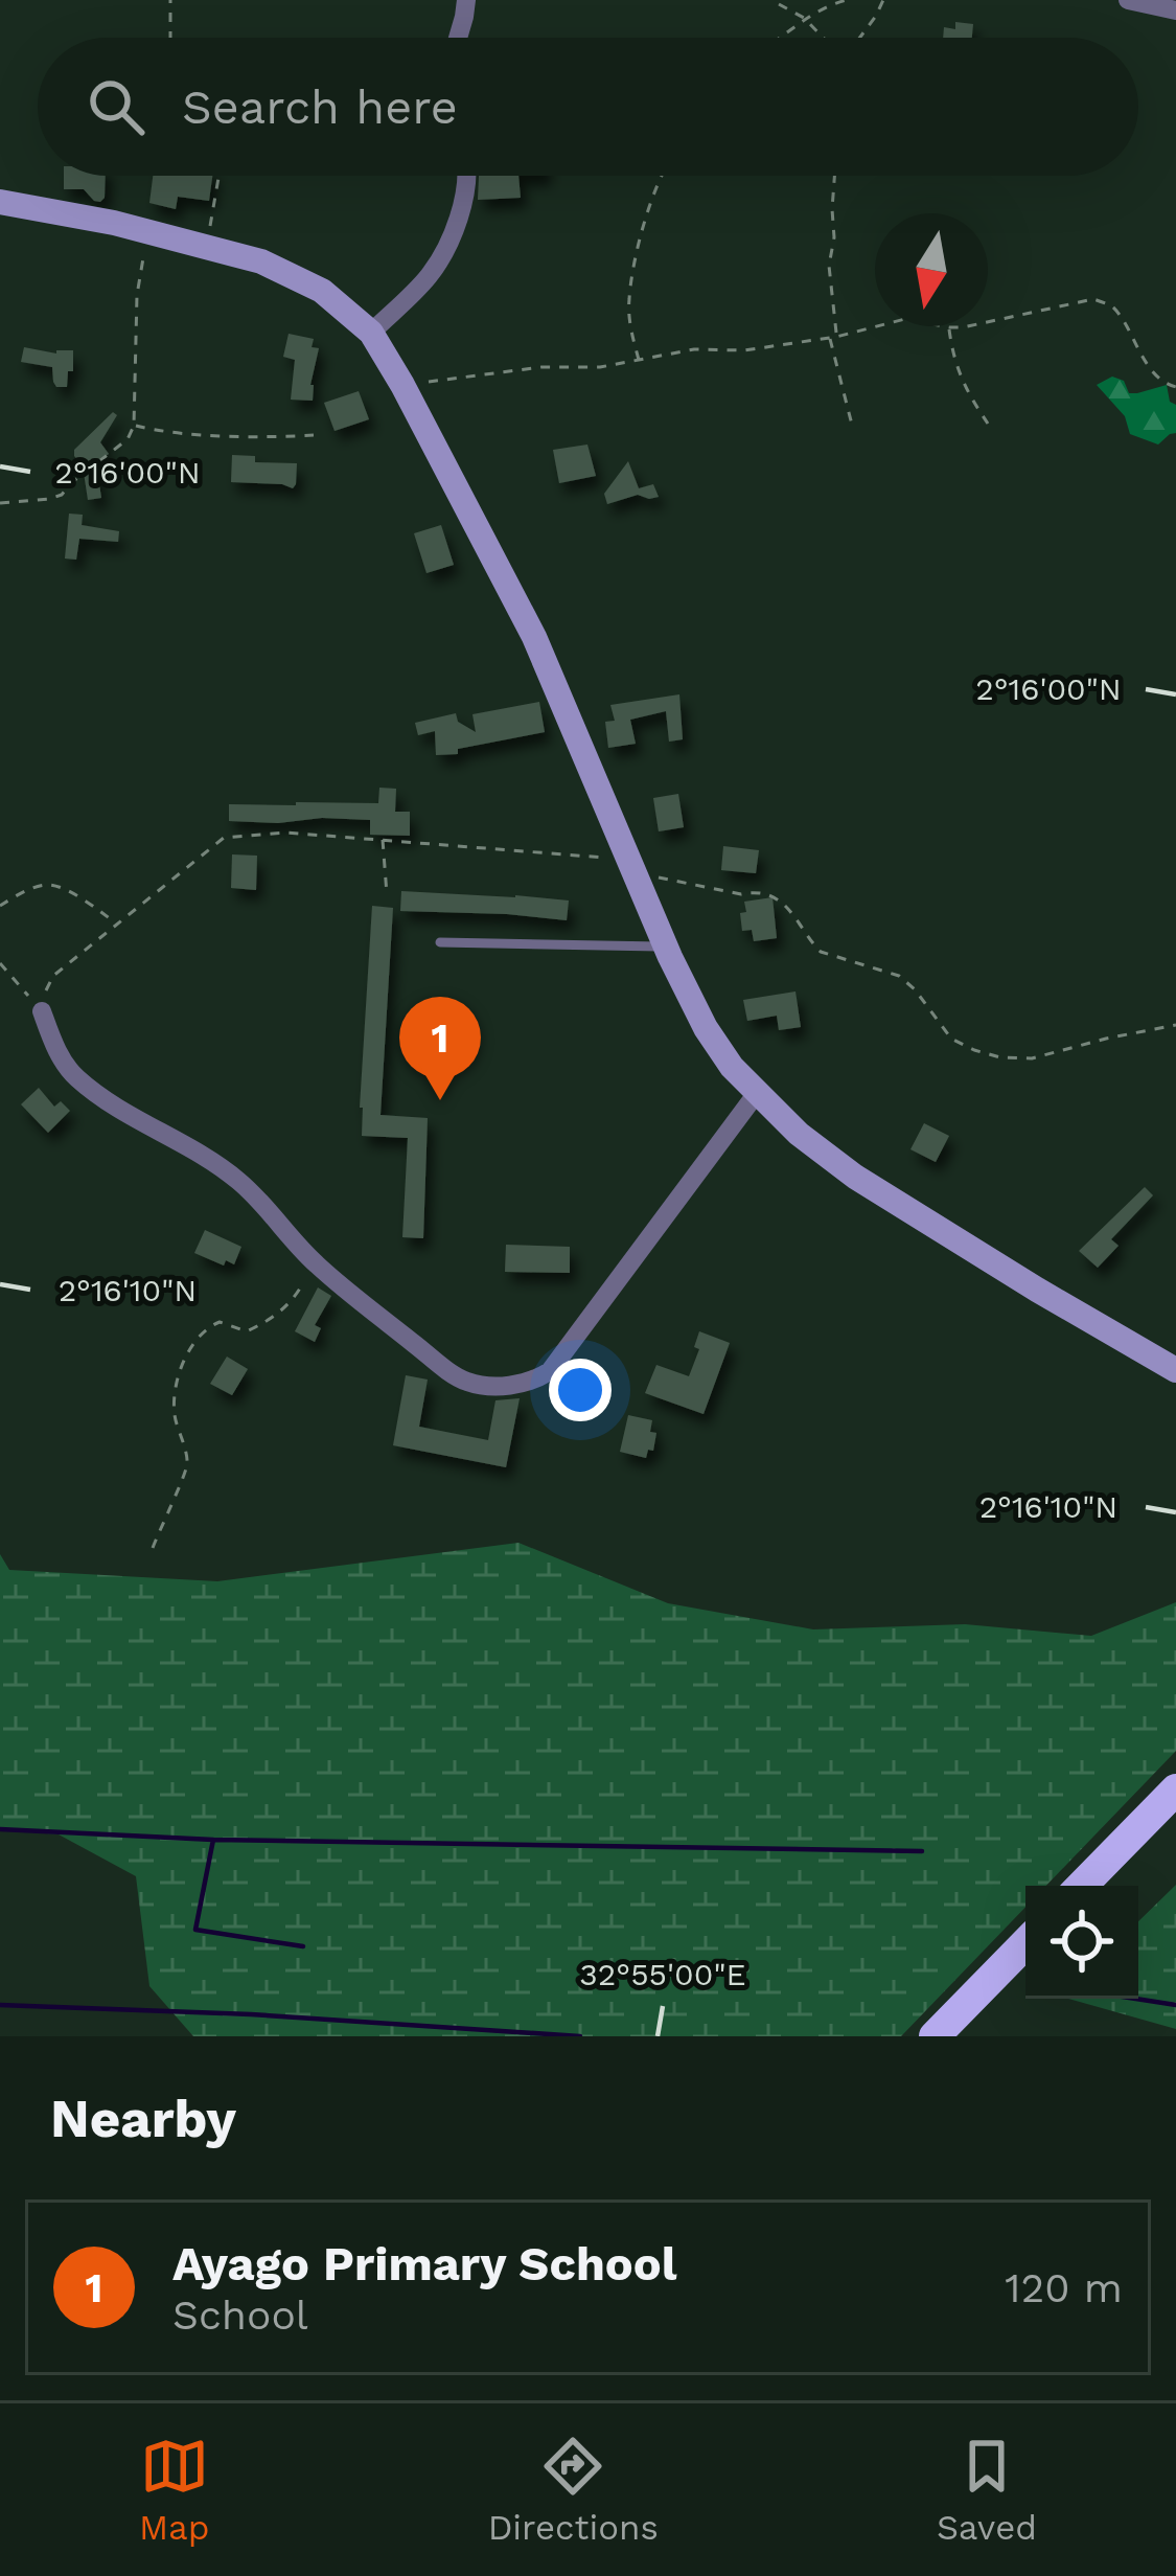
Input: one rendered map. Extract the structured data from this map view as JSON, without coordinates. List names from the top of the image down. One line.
{"north":"bottom","page":{"search":"Search here","pins":"1","heading":"Nearby","list":[{"mark":"1","name":"Ayago Primary School","note":"School","value":"120 m"}],"nav":["Map","Directions","Saved"]},"coordinates":["2°16'00\"N","2°16'10\"N","32°55'00\"E"]}
